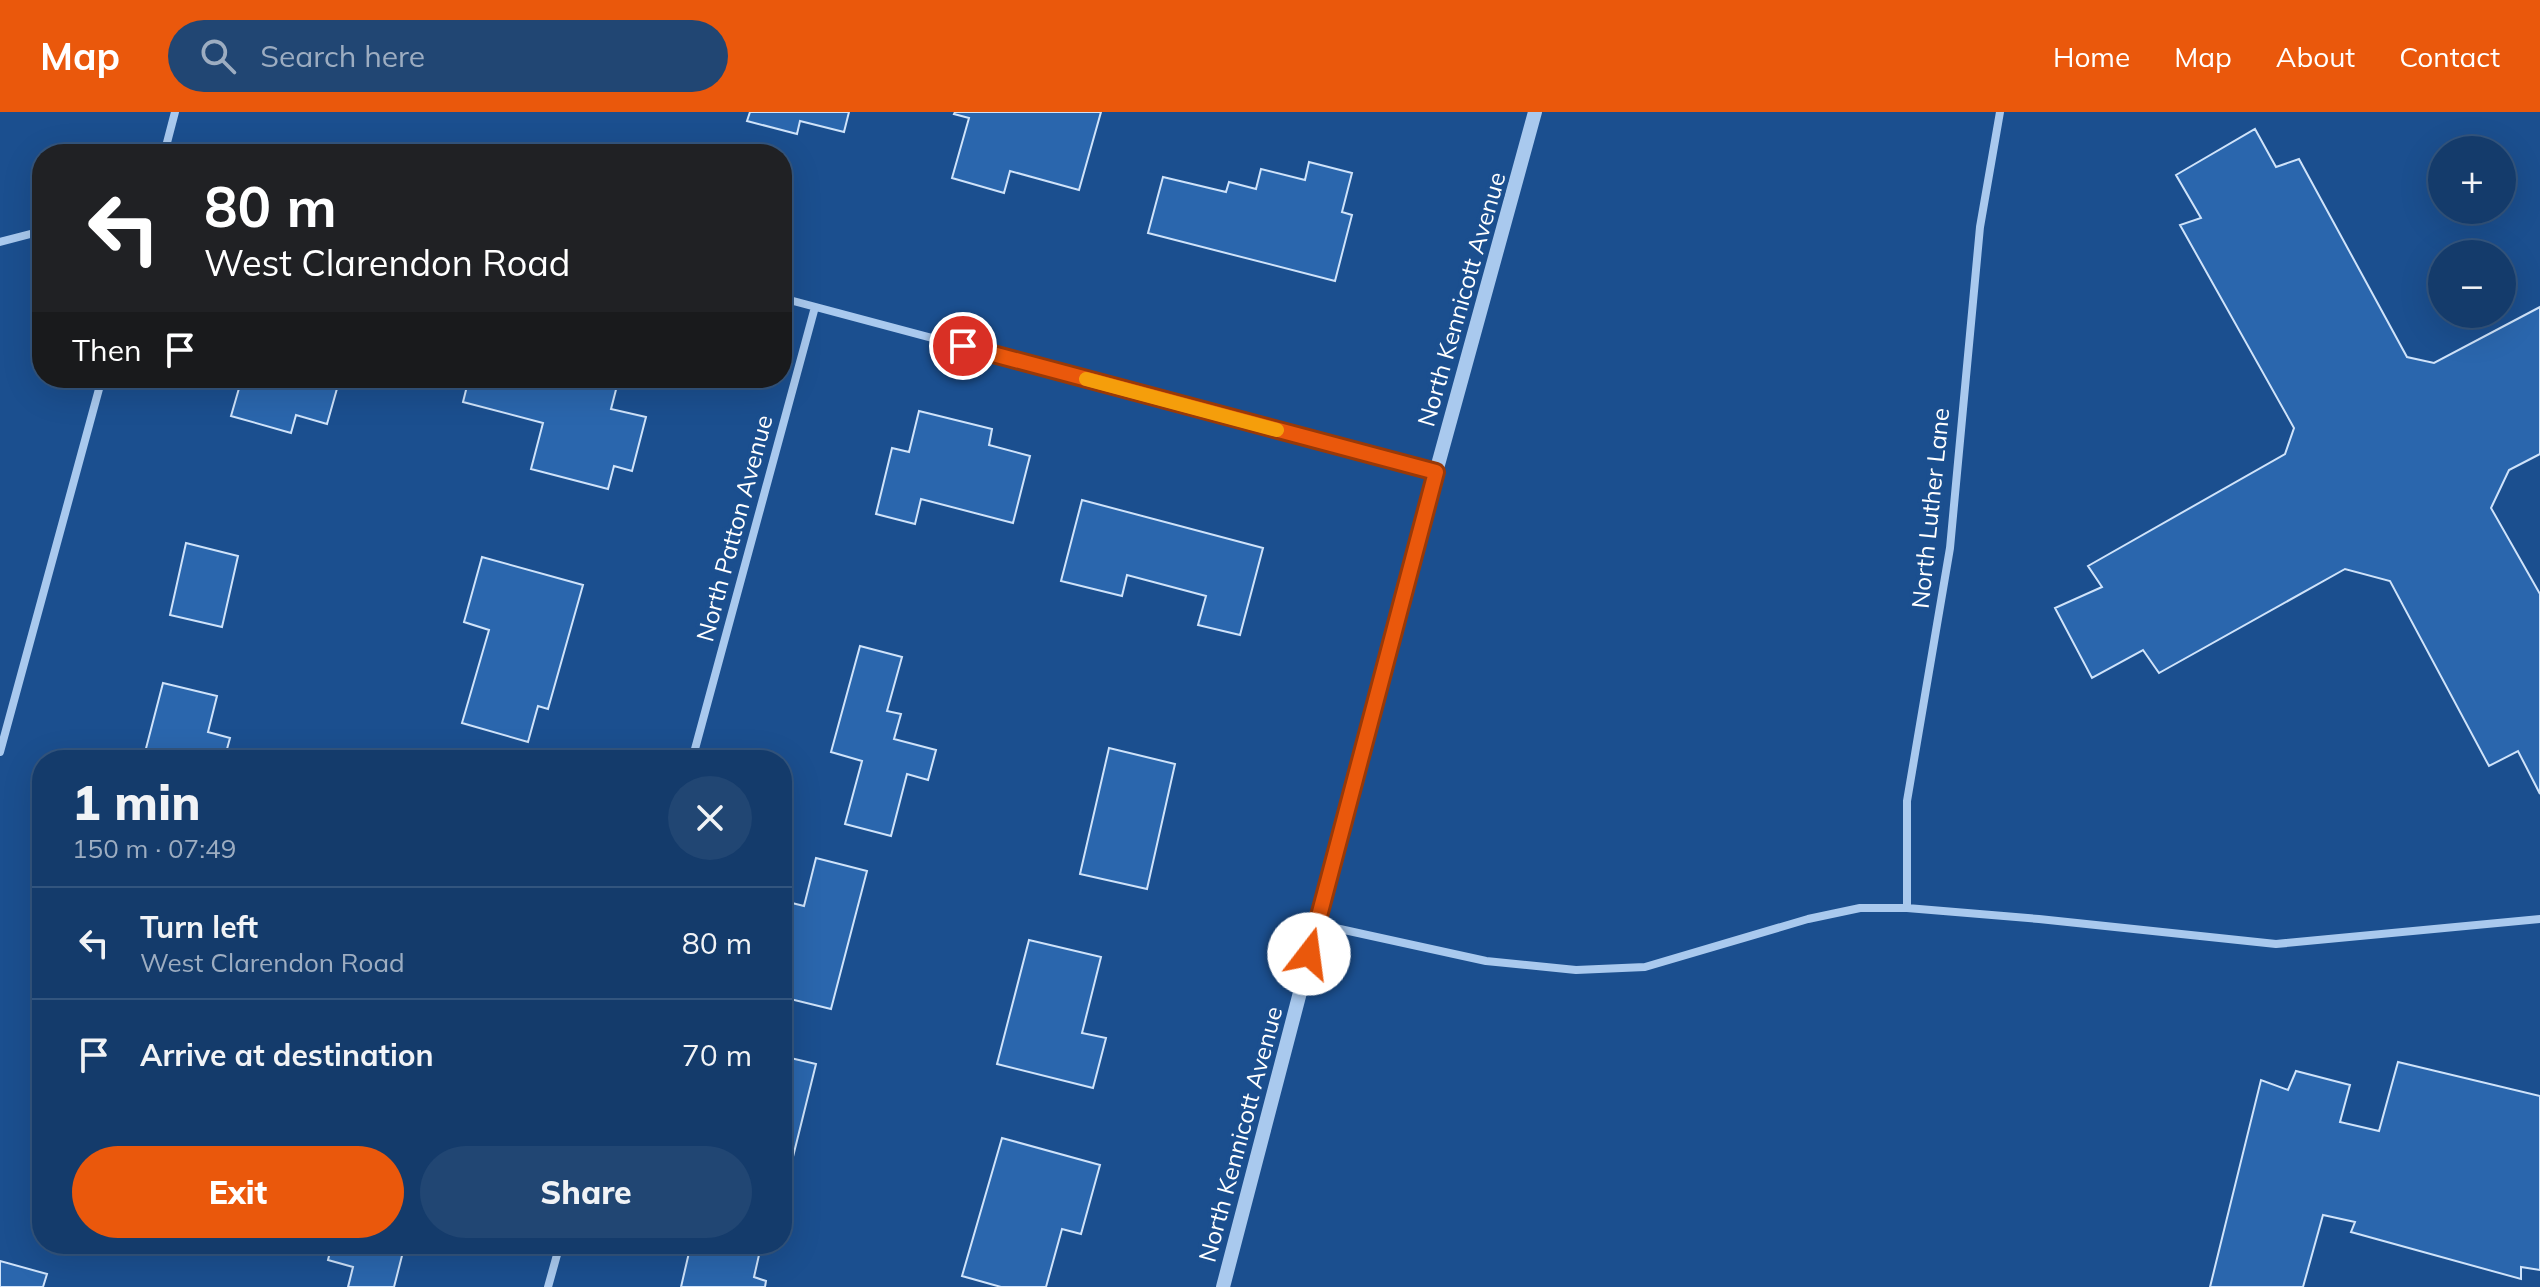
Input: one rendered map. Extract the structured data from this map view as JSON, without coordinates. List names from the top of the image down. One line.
{"streets":{"street":["North Kennicott Avenue","North Luther Lane","North Patton Avenue"]},"page":{"header":"Map","search":"Search here","nav":["Home","Map","About","Contact"],"map_buttons":["+","−"],"turn":["80 m","West Clarendon Road"],"then":"Then","heading":["1 min","150 m · 07:49"],"list":[{"name":"Turn left","note":"West Clarendon Road","value":"80 m"},{"name":"Arrive at destination","value":"70 m"}],"buttons":["Exit","Share"]}}
